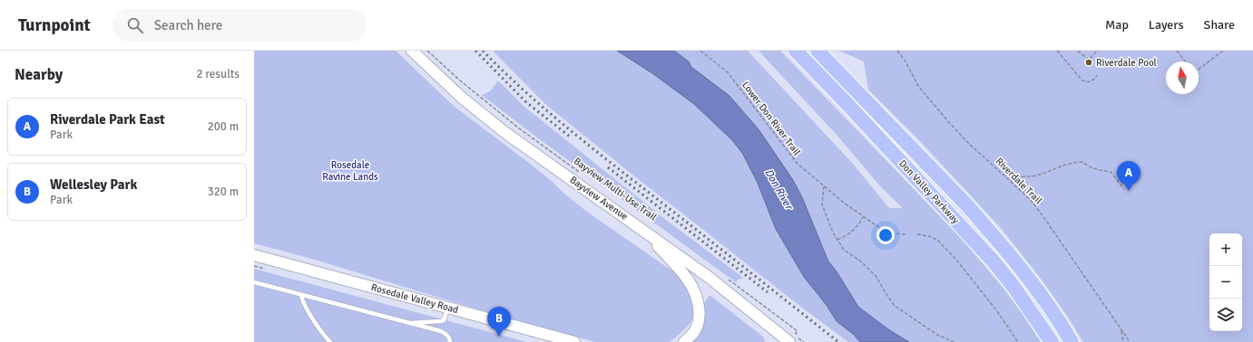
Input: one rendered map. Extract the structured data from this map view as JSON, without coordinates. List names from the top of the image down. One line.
{"streets":{"highway":["Don Valley Parkway"],"main road":["Bayview Avenue","Rosedale Valley Road"],"path":["Lower Don River Trail","Riverdale Trail","Bayview Multi-Use Trail"]},"water":["Don River"],"parks":["Rosedale Ravine Lands"],"places":["Riverdale Pool"],"north":"top","page":{"header":"Turnpoint","search":"Search here","nav":["Map","Layers","Share"],"heading":["Nearby","2 results"],"list":[{"mark":"A","name":"Riverdale Park East","note":"Park","value":"200 m"},{"mark":"B","name":"Wellesley Park","note":"Park","value":"320 m"}],"pins":["A","B"],"map_buttons":["+","−"]}}
